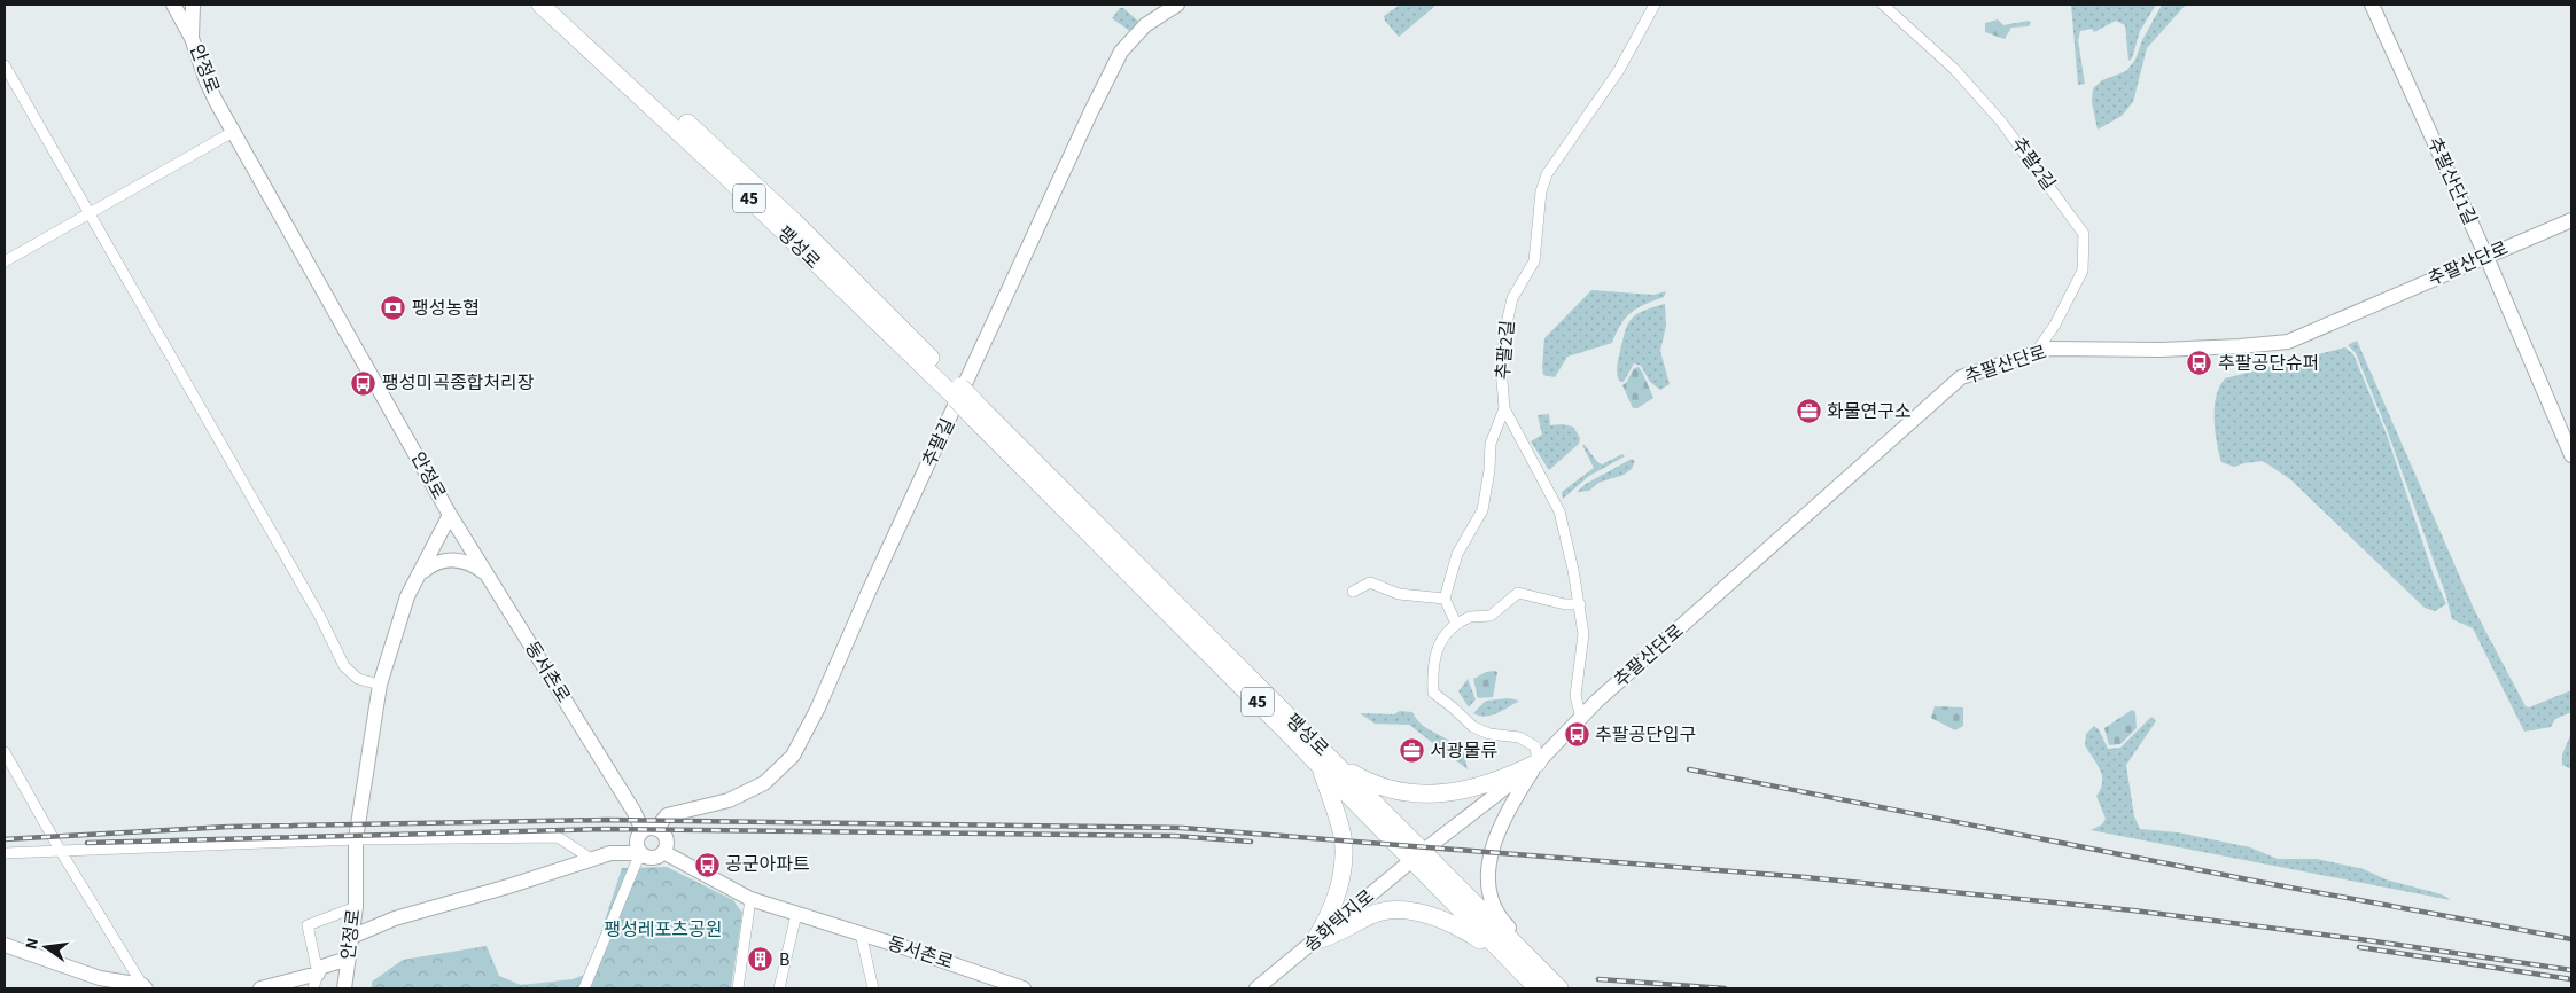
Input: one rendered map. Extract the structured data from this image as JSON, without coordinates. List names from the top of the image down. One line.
{"streets":{"main road":["45","팽성로"],"street":["안정로","추팔2길","추팔산단1길","추팔산단로","추팔길","동서촌로","송화택지로"]},"crossings":[["안정로","동서촌로"],["추팔2길","추팔산단로"],["추팔산단1길","추팔산단로"],["팽성로","추팔산단로"],["팽성로","송화택지로"],["추팔산단로","송화택지로"],["추팔길","동서촌로"]],"parks":["팽성레포츠공원"],"places":{"bank":["팽성농협"],"bus stop":["추팔공단슈퍼","팽성미곡종합처리장","추팔공단입구","공군아파트"],"office":["화물연구소","서광물류"],"building":["B"]},"north":"left"}
